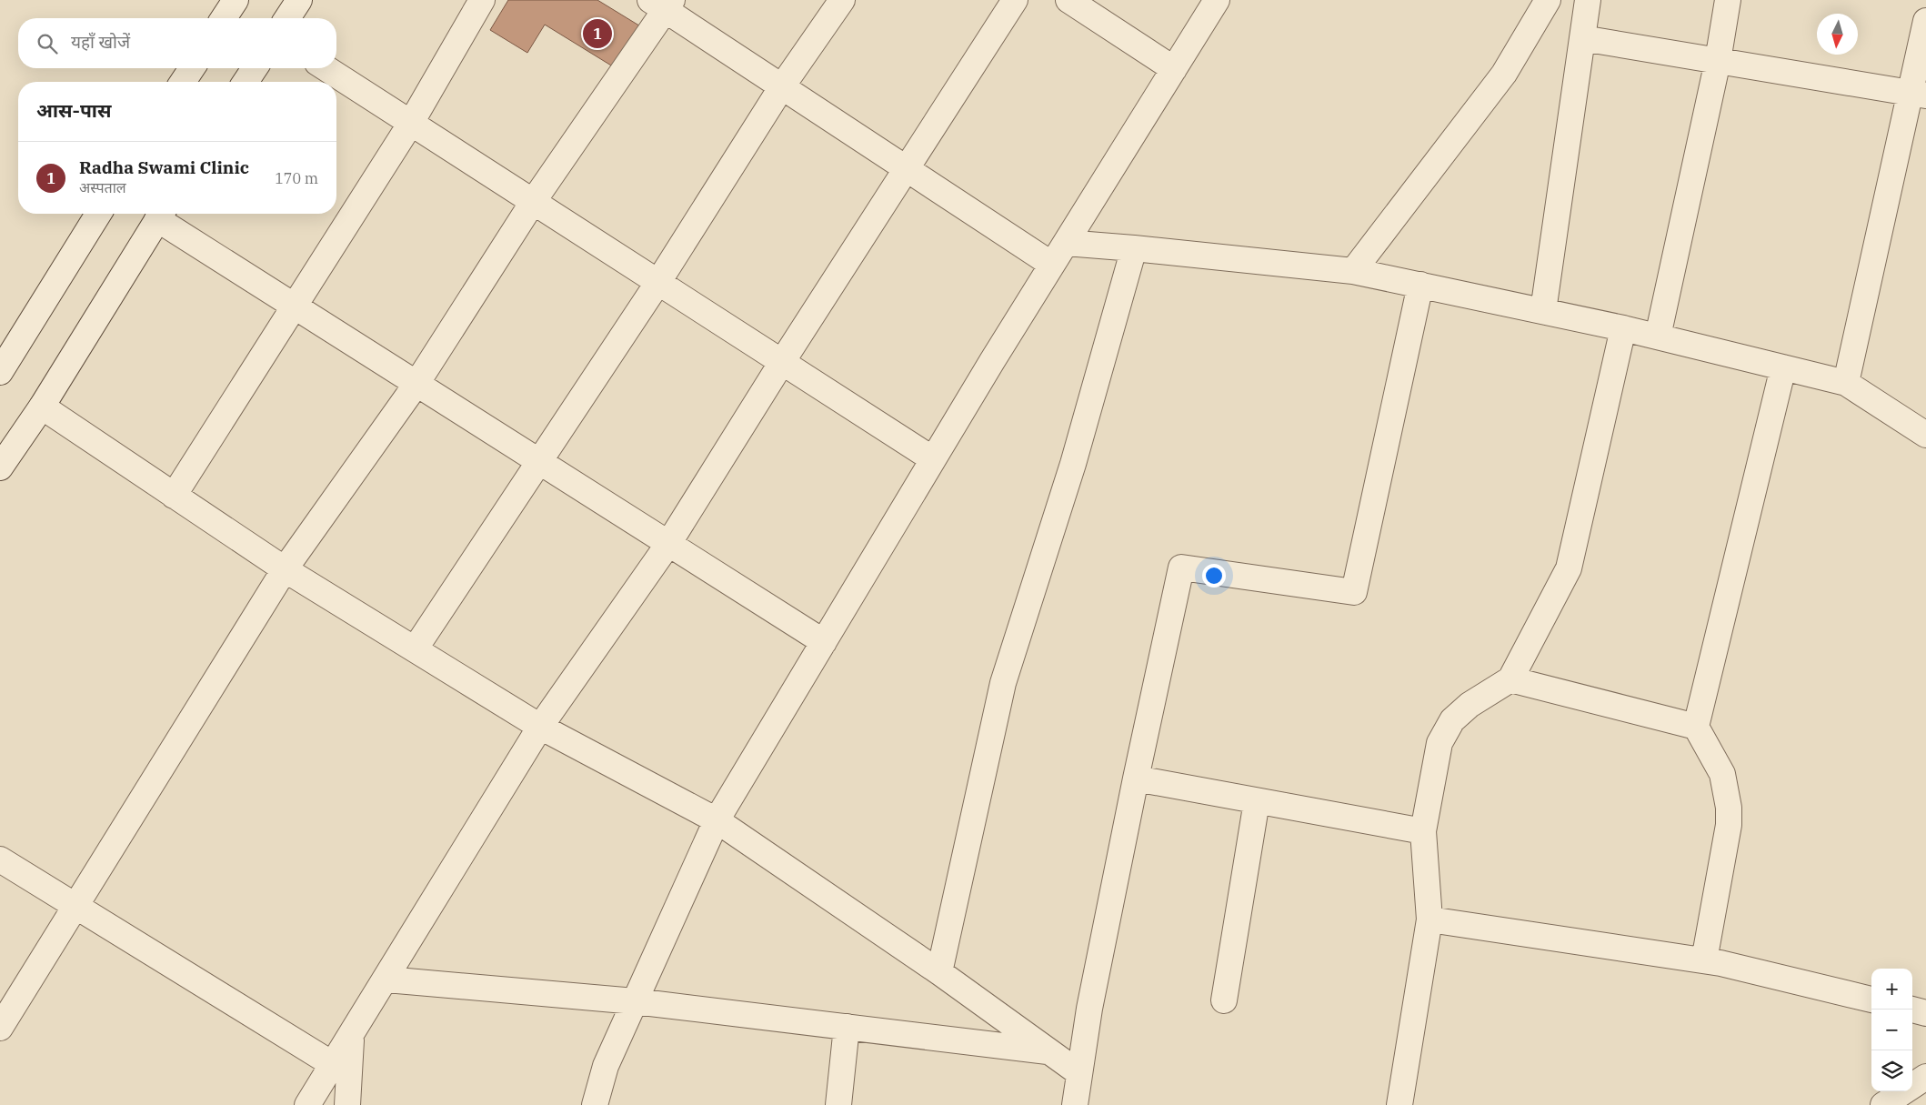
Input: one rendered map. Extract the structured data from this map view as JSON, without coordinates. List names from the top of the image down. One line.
{"north":"bottom","page":{"pins":"1","search":"यहाँ खोजें","heading":"आस-पास","list":[{"mark":"1","name":"Radha Swami Clinic","note":"अस्पताल","value":"170 m"}],"map_buttons":["+","−"]}}
